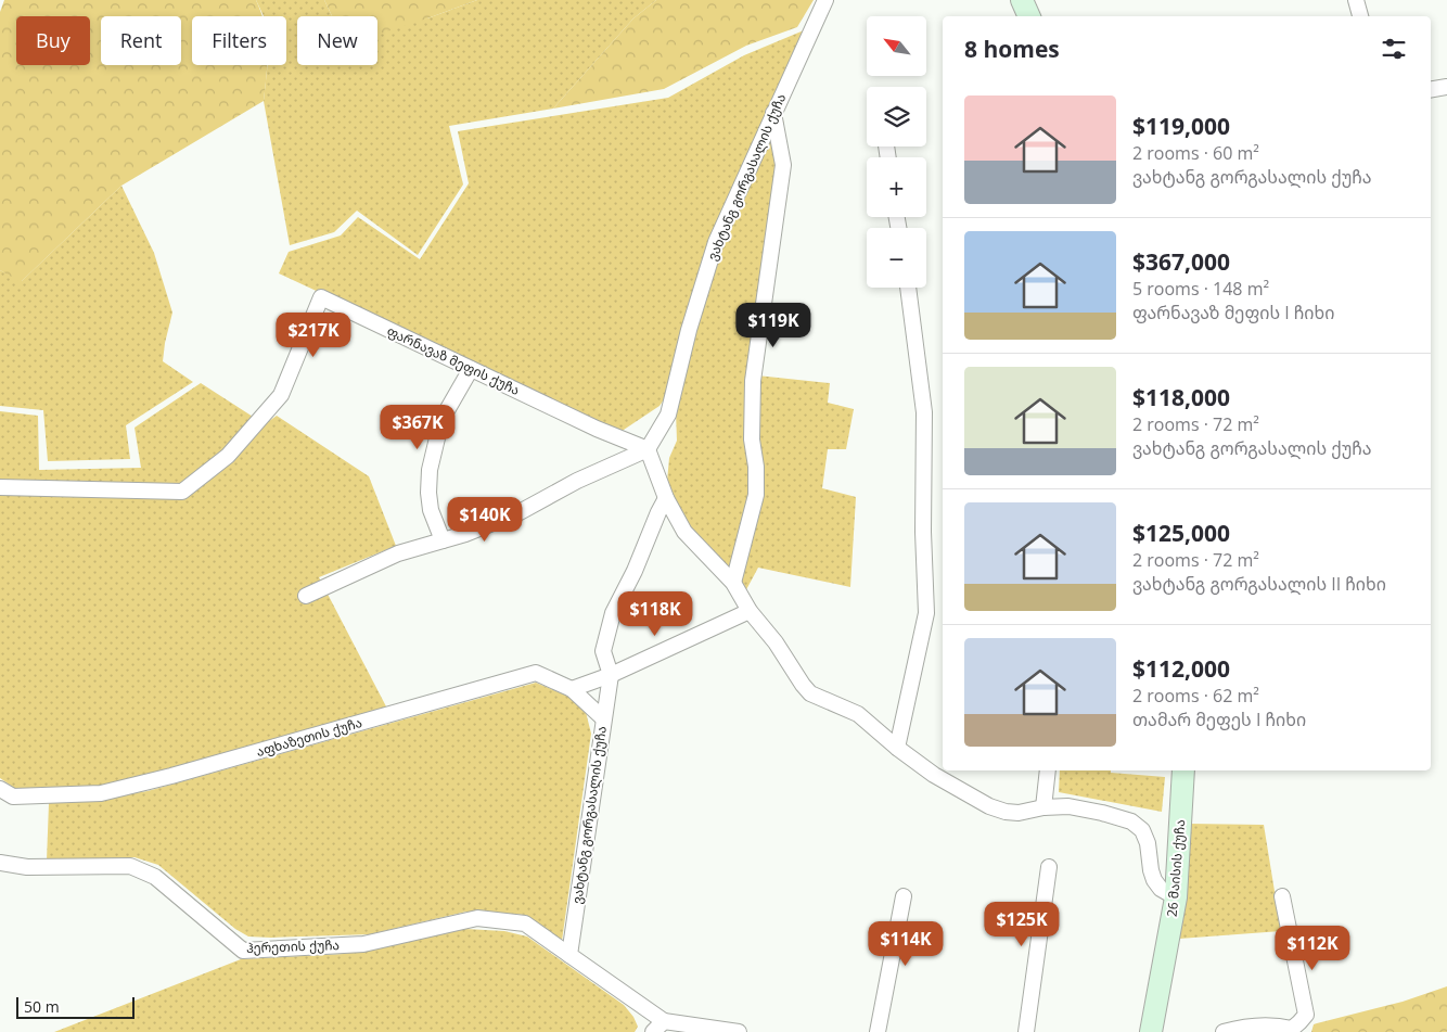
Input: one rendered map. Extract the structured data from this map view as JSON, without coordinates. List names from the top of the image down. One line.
{"streets":{"street":["ვახტანგ გორგასალის ქუჩა","ფარნავაზ მეფის ქუჩა","აფხაზეთის ქუჩა","26 მაისის ქუჩა","ჰერეთის ქუჩა"]},"crossings":[["ვახტანგ გორგასალის ქუჩა","ფარნავაზ მეფის ქუჩა"],["ვახტანგ გორგასალის ქუჩა","აფხაზეთის ქუჩა"],["ვახტანგ გორგასალის ქუჩა","ჰერეთის ქუჩა"]],"scale_bar":"50 m","north":"top left","page":{"map_buttons":["+","−"],"chip":["Buy","Rent","Filters","New"],"heading":"8 homes","list":[{"name":"$119,000","note":"2 rooms · 60 m² · ვახტანგ გორგასალის ქუჩა"},{"name":"$367,000","note":"5 rooms · 148 m² · ფარნავაზ მეფის I ჩიხი"},{"name":"$118,000","note":"2 rooms · 72 m² · ვახტანგ გორგასალის ქუჩა"},{"name":"$125,000","note":"2 rooms · 72 m² · ვახტანგ გორგასალის II ჩიხი"},{"name":"$112,000","note":"2 rooms · 62 m² · თამარ მეფეს I ჩიხი"}],"price":["$119K","$217K","$367K","$140K","$118K","$125K","$114K","$112K"],"scale":"50 m"}}
